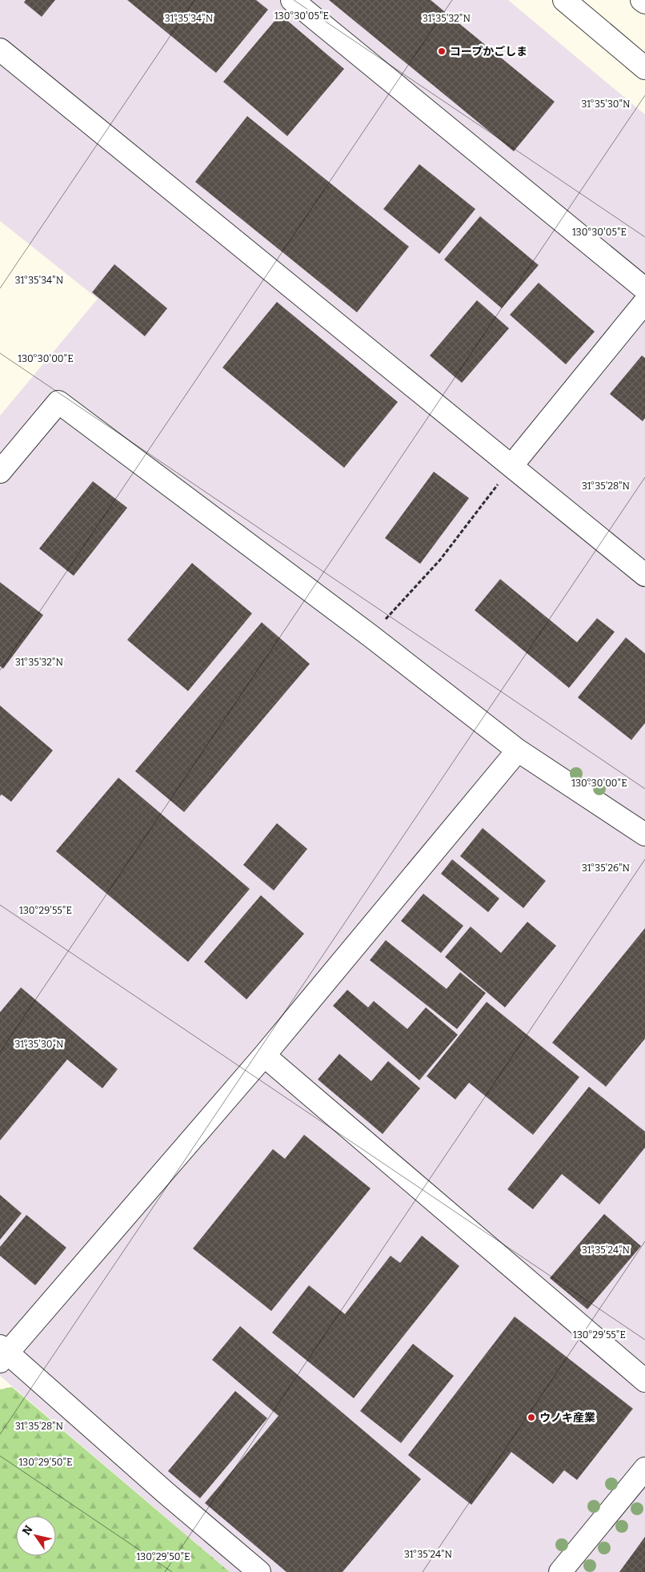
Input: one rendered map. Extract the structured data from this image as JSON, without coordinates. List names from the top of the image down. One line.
{"places":["コープかごしま","ウノキ産業"],"north":"top left","coordinates":["130°30'05\"E","31°35'34\"N","31°35'32\"N","31°35'30\"N","130°30'00\"E","31°35'28\"N","31°35'26\"N","130°29'55\"E","31°35'24\"N","130°29'50\"E"]}
